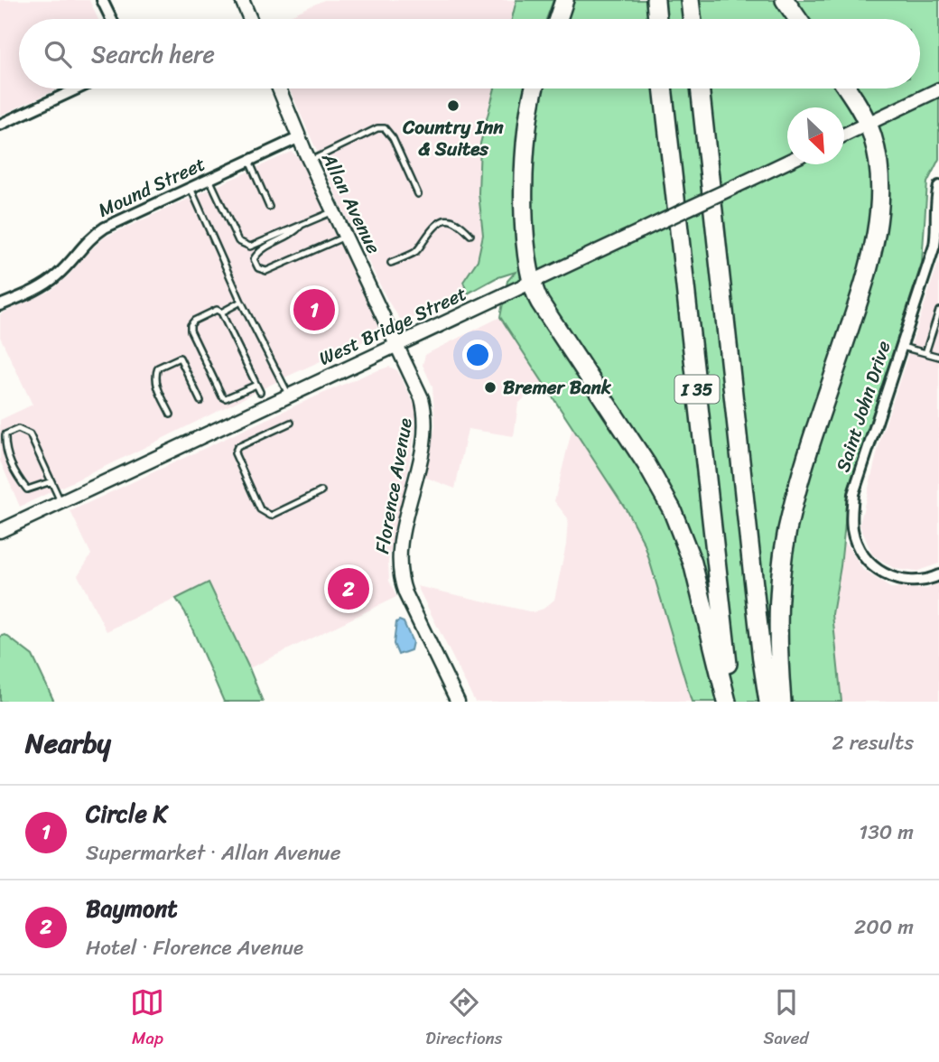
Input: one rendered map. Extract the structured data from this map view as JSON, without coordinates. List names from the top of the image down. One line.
{"streets":{"highway":["I 35"],"main road":["Allan Avenue","West Bridge Street","Florence Avenue"],"street":["Mound Street","Saint John Drive"]},"crossings":[["Mound Street","Allan Avenue"],["Allan Avenue","West Bridge Street"],["Allan Avenue","Florence Avenue"],["West Bridge Street","Florence Avenue"]],"places":["Country Inn & Suites","Bremer Bank"],"north":"bottom right","page":{"search":"Search here","pins":["1","2"],"heading":["Nearby","2 results"],"list":[{"mark":"1","name":"Circle K","note":"Supermarket · Allan Avenue","value":"130 m"},{"mark":"2","name":"Baymont","note":"Hotel · Florence Avenue","value":"200 m"}],"nav":["Map","Directions","Saved"]}}
